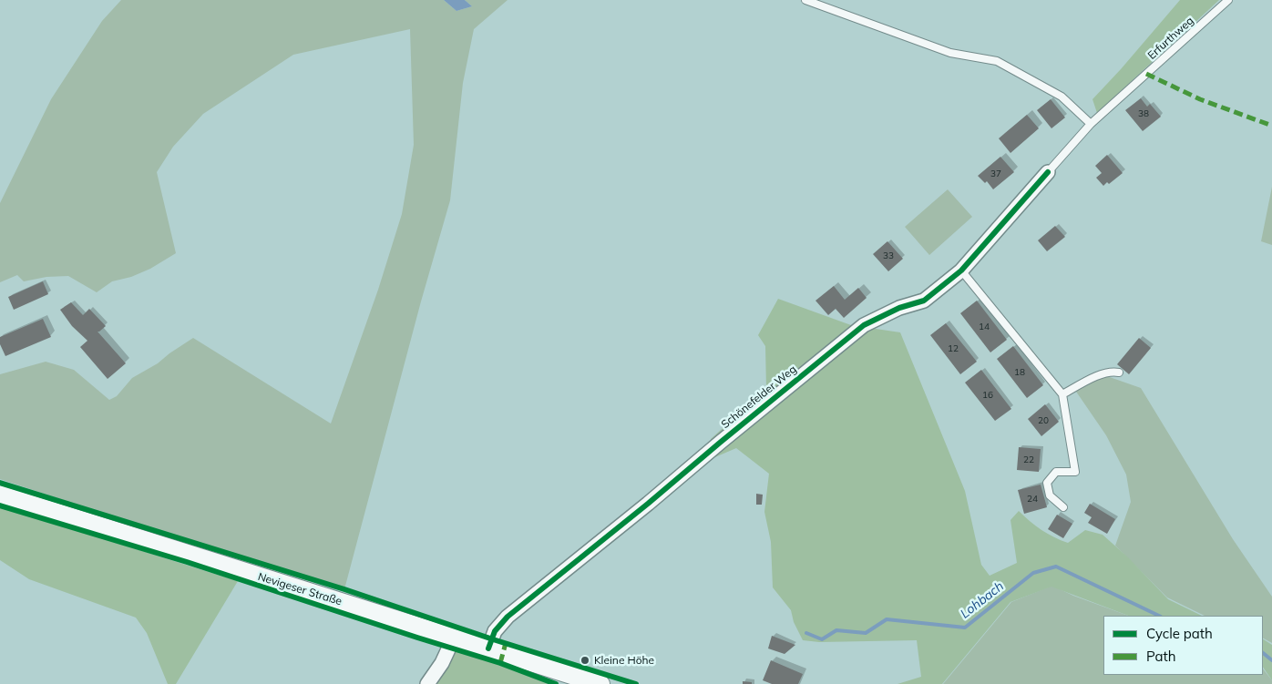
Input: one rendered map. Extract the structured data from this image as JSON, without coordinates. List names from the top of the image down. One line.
{"streets":{"main road":["Nevigeser Straße"],"street":["Schönefelder Weg"],"lane":["Erfurthweg"]},"crossings":[["Erfurthweg","Schönefelder Weg"],["Schönefelder Weg","Nevigeser Straße"]],"water":["Lohbach"],"places":["Kleine Höhe"],"house_numbers":["38","37","33","14","12","18","16","20","22","24"],"legend":["Cycle path","Path"]}
